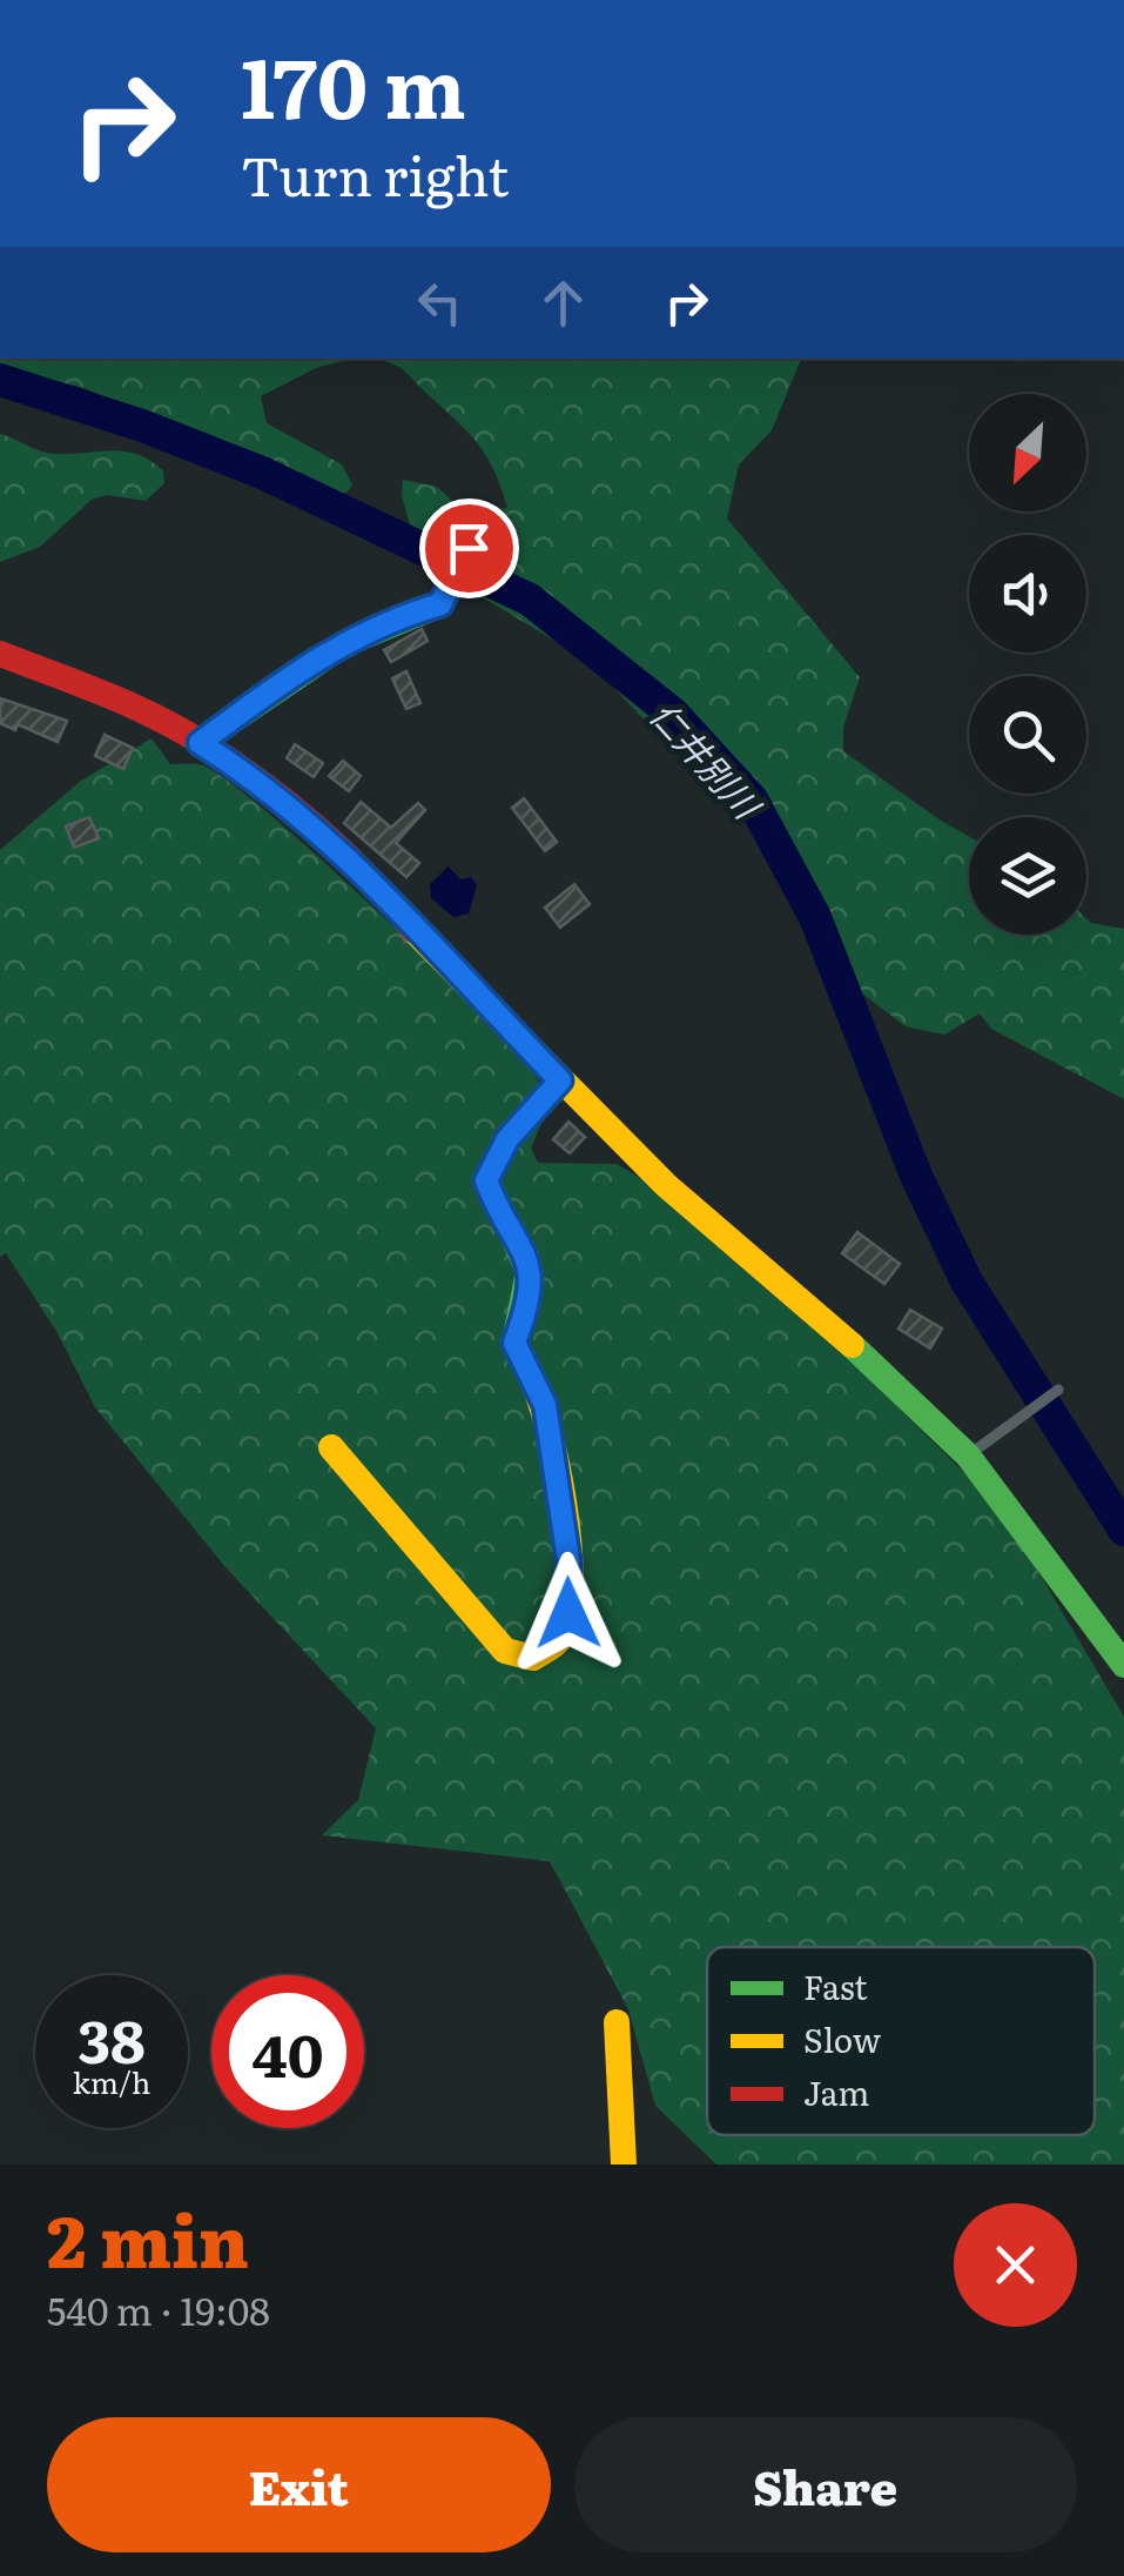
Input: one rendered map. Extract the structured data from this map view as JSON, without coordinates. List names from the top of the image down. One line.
{"water":["仁井別川"],"legend":["Fast","Slow","Jam"],"north":"bottom left","page":{"turn":["170 m","Turn right"],"speed":"38 km/h","limit":"40","heading":["2 min","540 m · 19:08"],"buttons":["Exit","Share"]}}
